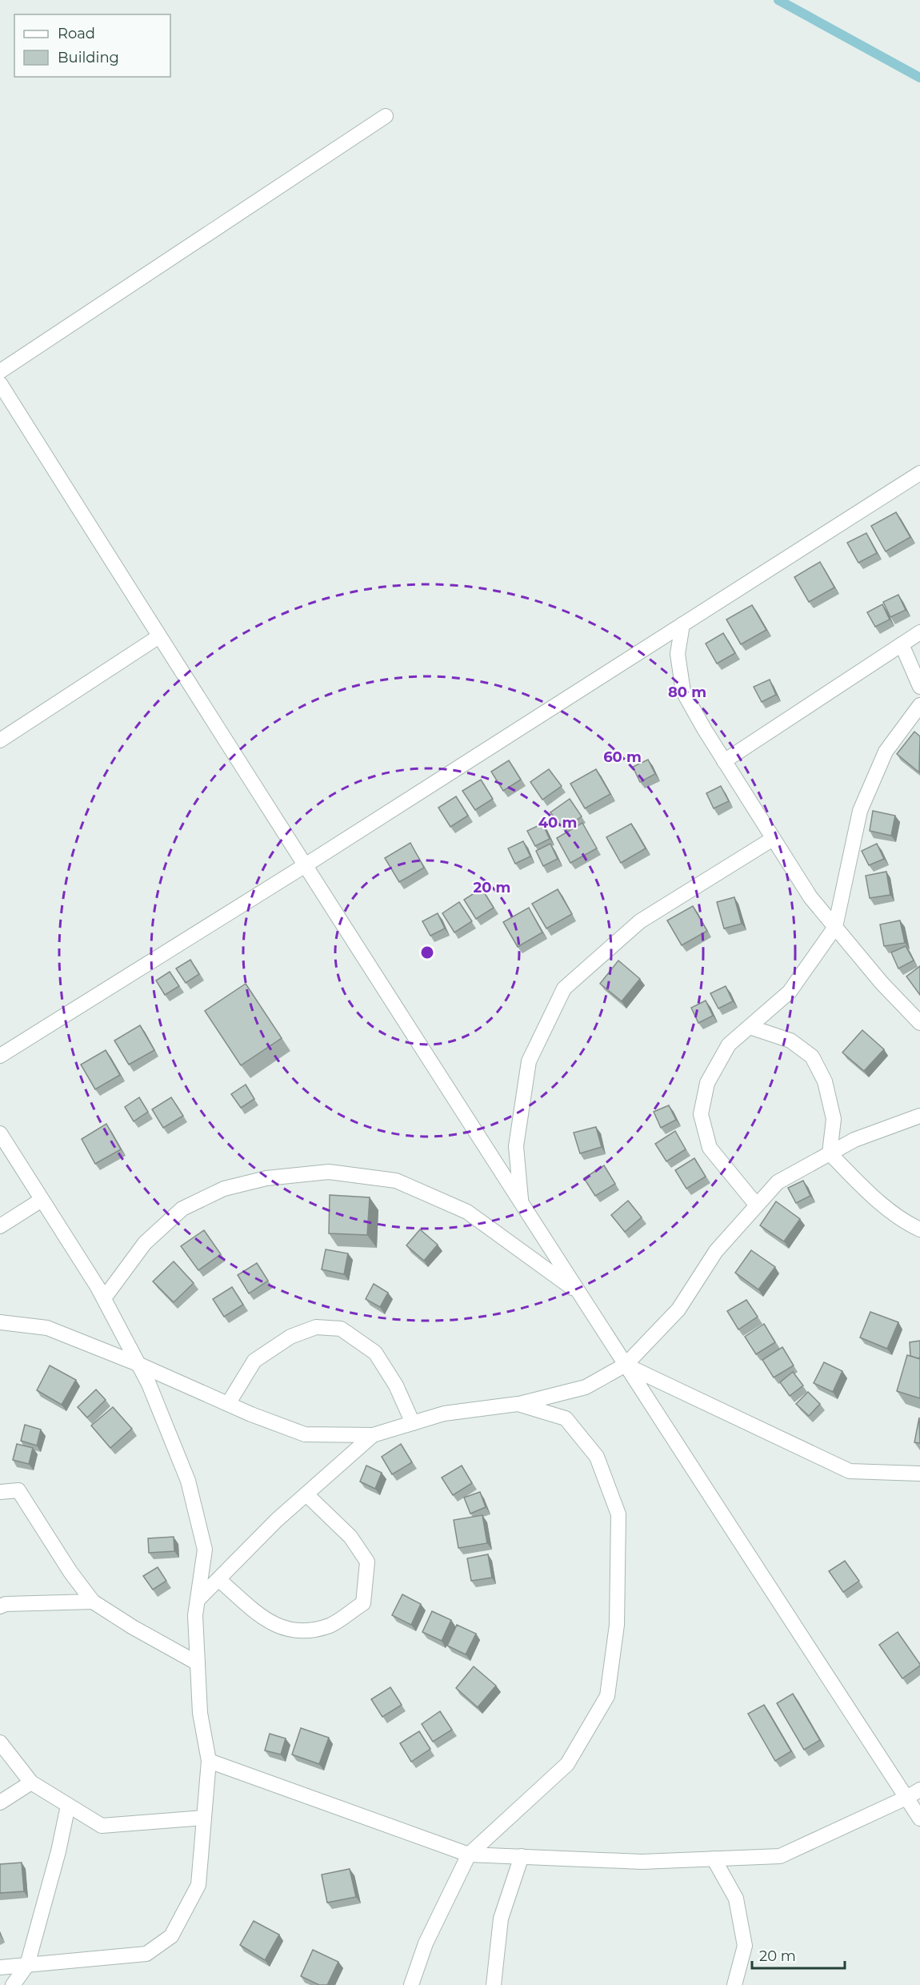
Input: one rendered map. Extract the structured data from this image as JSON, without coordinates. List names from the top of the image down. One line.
{"legend":["Road","Building"],"scale_bar":"20 m","rings":["80 m","60 m","40 m","20 m"]}
